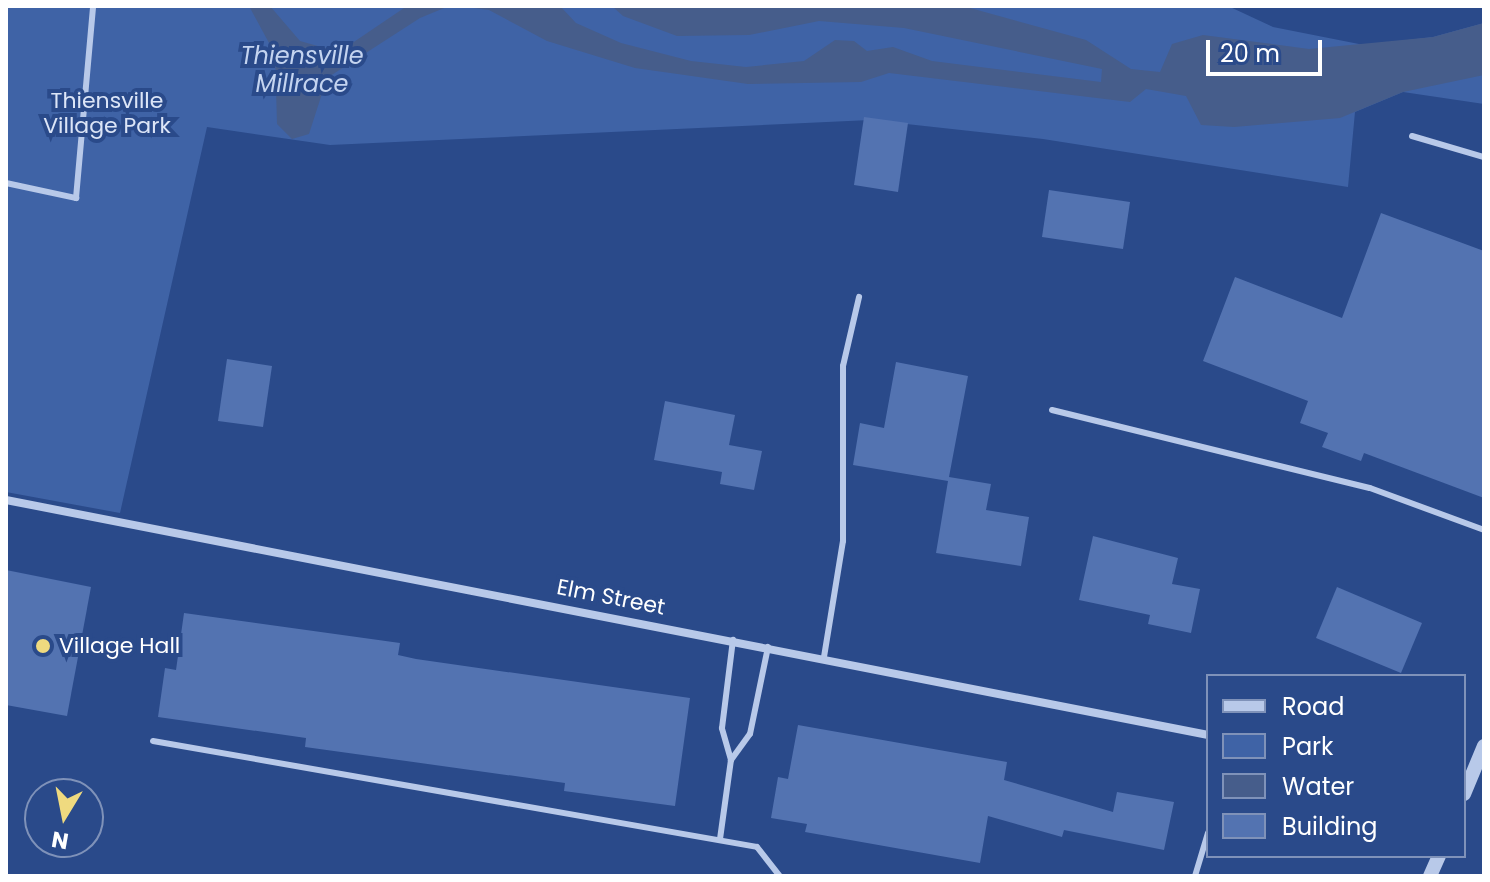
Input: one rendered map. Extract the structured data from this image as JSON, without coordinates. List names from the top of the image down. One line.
{"streets":{"street":["Elm Street"]},"water":["Thiensville Millrace"],"parks":["Thiensville Village Park"],"places":["Village Hall"],"legend":["Road","Park","Water","Building"],"scale_bar":"20 m","north":"bottom"}
